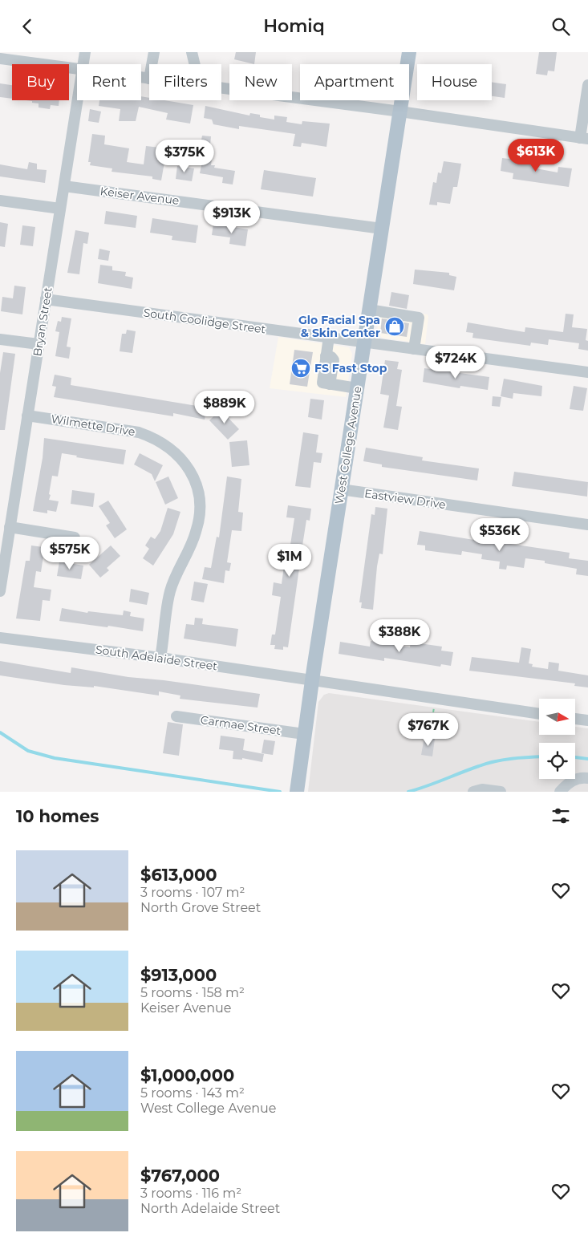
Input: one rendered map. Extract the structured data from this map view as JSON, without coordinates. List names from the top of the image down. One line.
{"streets":{"main road":["West College Avenue"],"street":["Keiser Avenue","South Coolidge Street","Bryan Street","Wilmette Drive","Eastview Drive","South Adelaide Street","Carmae Street"]},"crossings":[["Keiser Avenue","Bryan Street"],["Keiser Avenue","West College Avenue"],["South Coolidge Street","Bryan Street"],["South Coolidge Street","West College Avenue"],["Bryan Street","Wilmette Drive"],["Wilmette Drive","South Adelaide Street"],["West College Avenue","Eastview Drive"],["West College Avenue","South Adelaide Street"],["West College Avenue","Carmae Street"]],"places":{"shop":["Glo Facial Spa & Skin Center"],"supermarket":["FS Fast Stop"]},"north":"right","page":{"header":"Homiq","chip":["Buy","Rent","Filters","New","Apartment","House"],"price":["$613K","$375K","$913K","$724K","$889K","$536K","$575K","$1M","$388K","$767K"],"heading":"10 homes","list":[{"name":"$613,000","note":"3 rooms · 107 m² · North Grove Street"},{"name":"$913,000","note":"5 rooms · 158 m² · Keiser Avenue"},{"name":"$1,000,000","note":"5 rooms · 143 m² · West College Avenue"},{"name":"$767,000","note":"3 rooms · 116 m² · North Adelaide Street"}]}}
